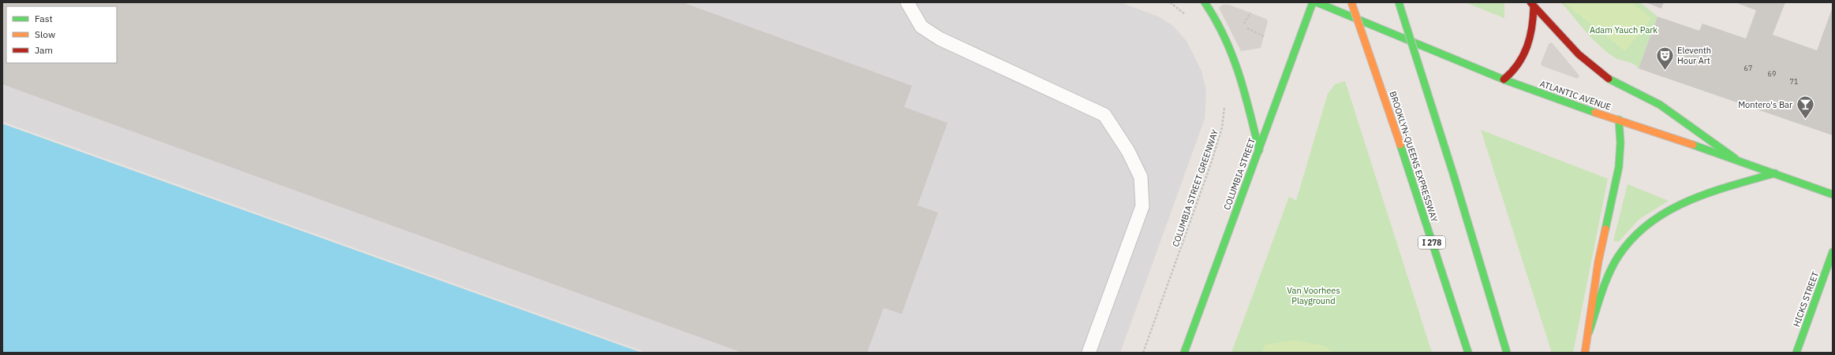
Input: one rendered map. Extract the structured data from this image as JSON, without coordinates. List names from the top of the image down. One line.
{"streets":{"main road":["ATLANTIC AVENUE","BROOKLYN-QUEENS EXPRESSWAY","COLUMBIA STREET","I 278","HICKS STREET"],"path":["COLUMBIA STREET GREENWAY"]},"parks":["Adam Yauch Park","Van Voorhees Playground"],"places":{"theatre":["Eleventh Hour Art"],"bar":["Montero's Bar"]},"house_numbers":["67","69","71"],"legend":["Fast","Slow","Jam"]}
